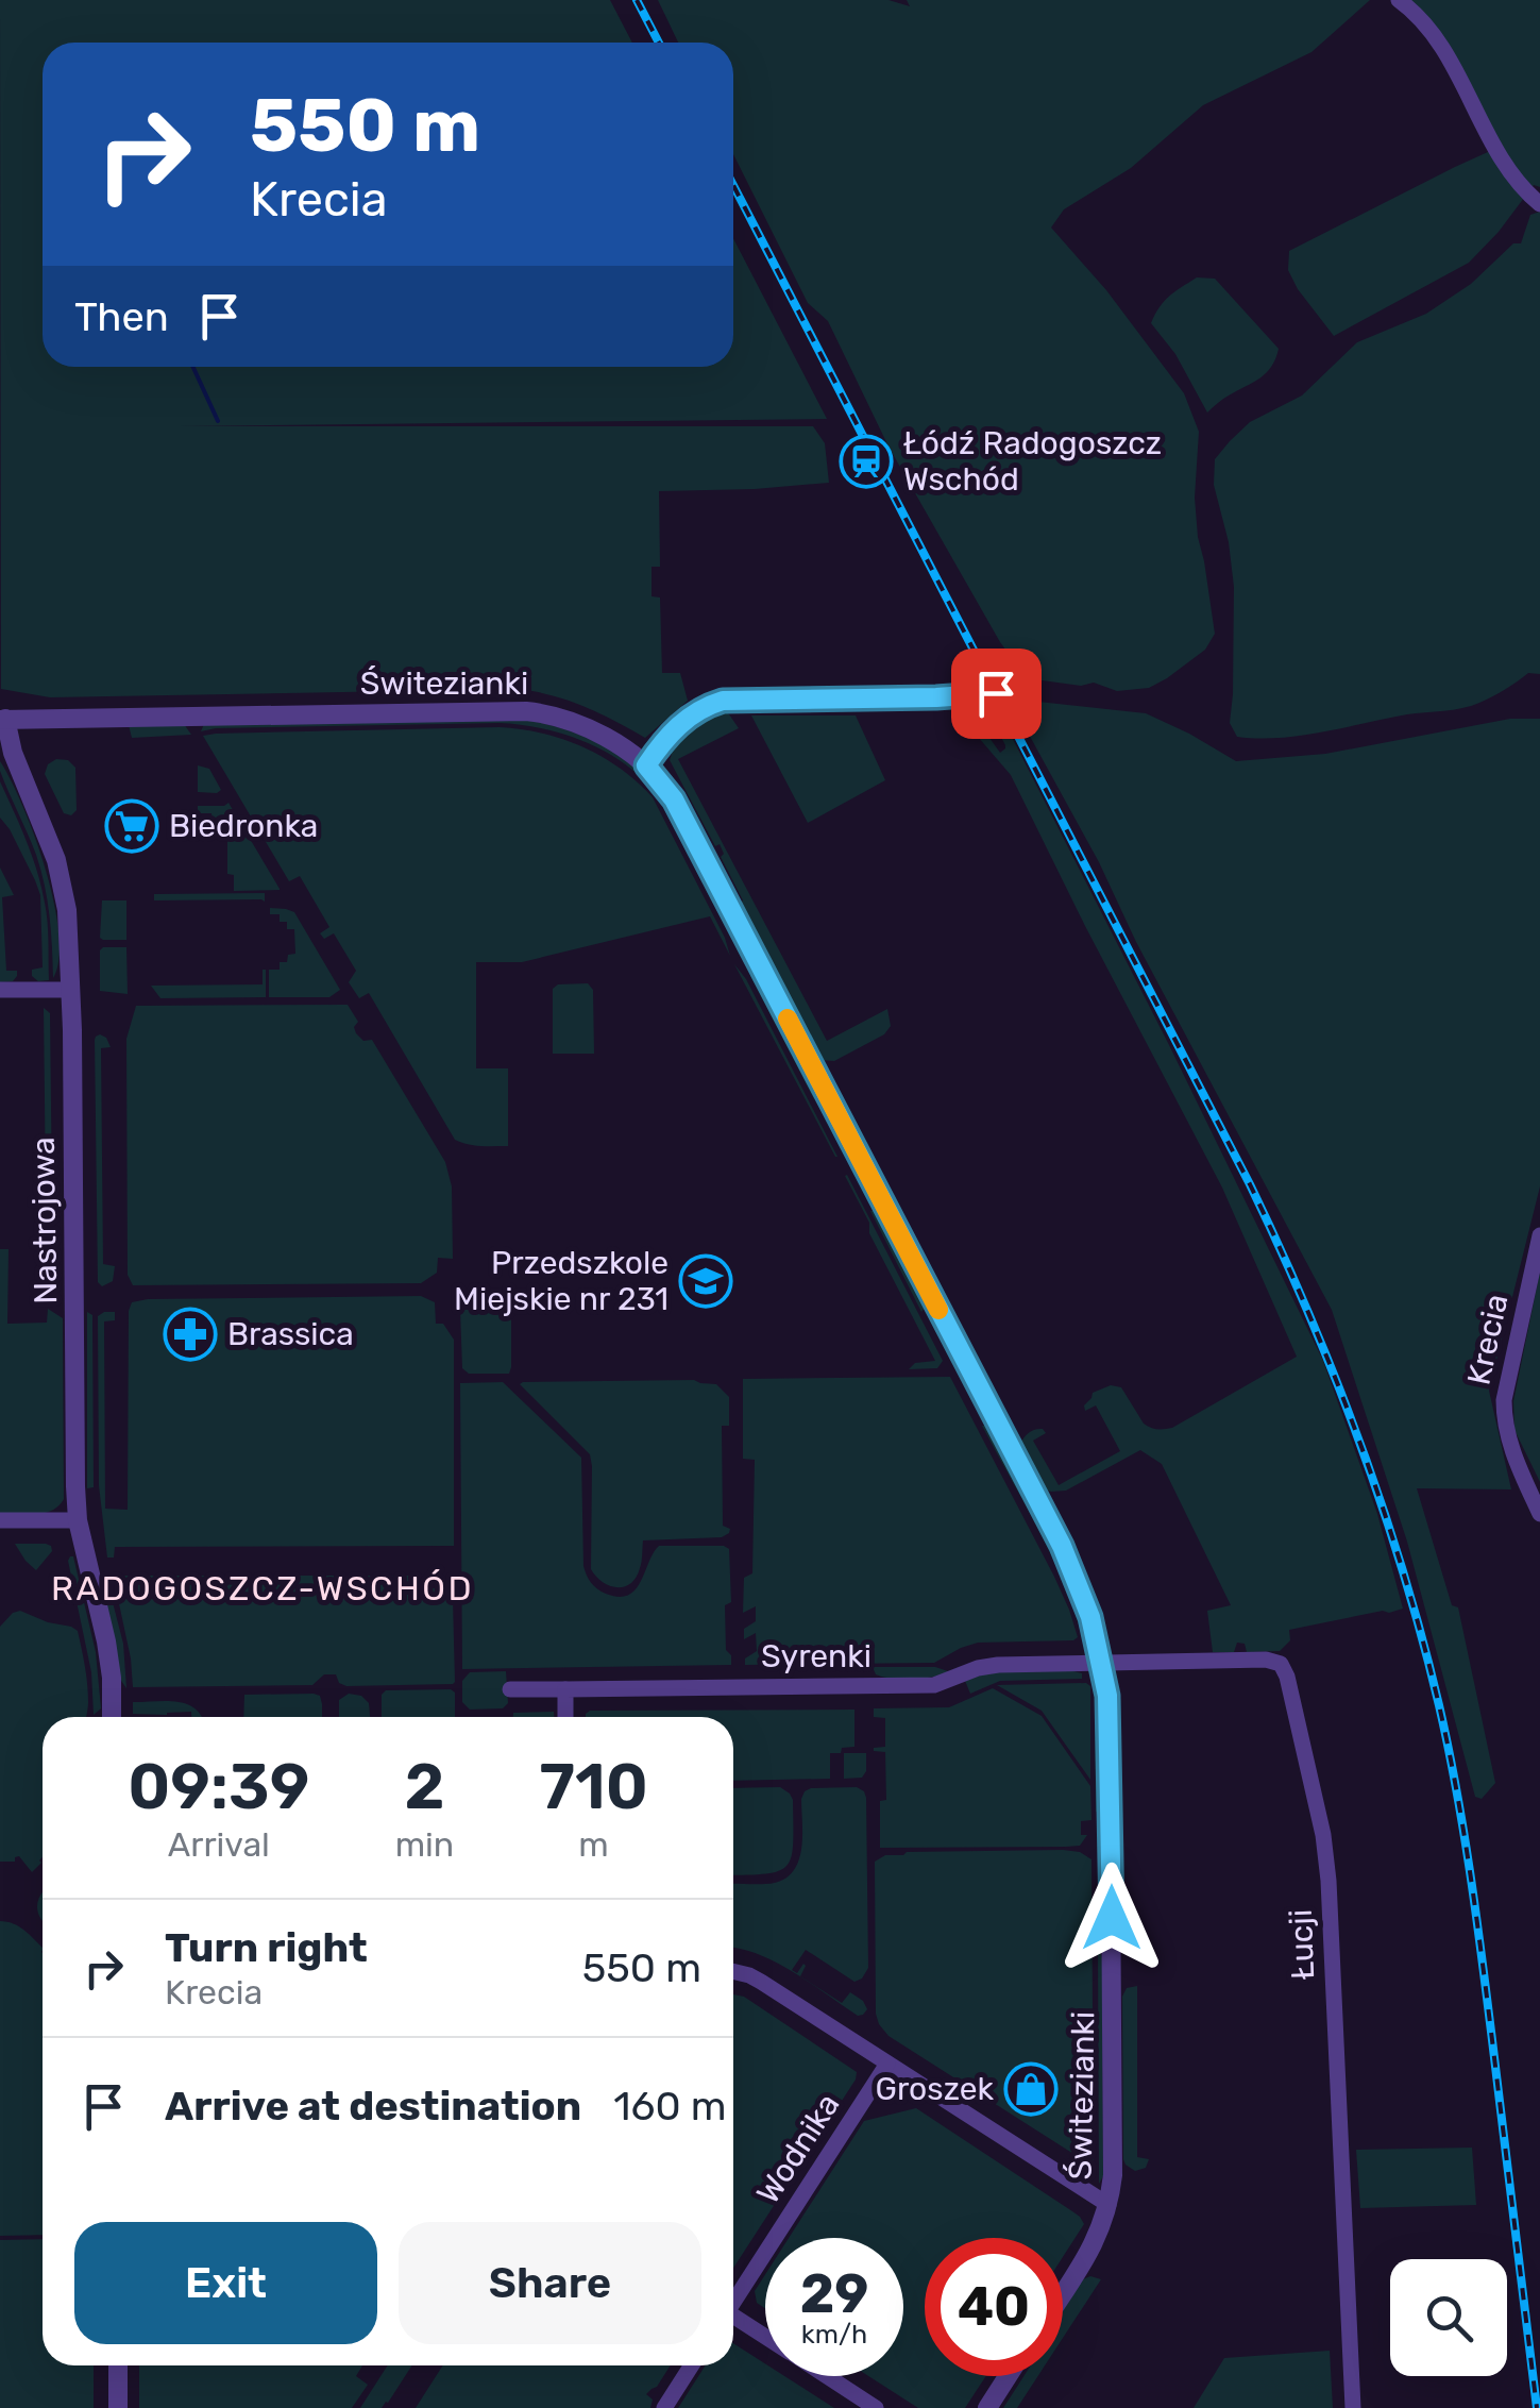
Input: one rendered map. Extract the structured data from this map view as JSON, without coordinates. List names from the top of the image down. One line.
{"streets":{"street":["Świtezianki","Nastrojowa","Krecia","Syrenki","Łucji","Wodnika"]},"crossings":[["Świtezianki","Nastrojowa"],["Świtezianki","Syrenki"],["Świtezianki","Łucji"],["Syrenki","Łucji"]],"districts":["RADOGOSZCZ-WSCHÓD"],"places":{"station":["Łódź Radogoszcz Wschód"],"supermarket":["Biedronka"],"school or university":["Przedszkole Miejskie nr 231"],"pharmacy":["Brassica"],"shop":["Groszek"]},"page":{"turn":["550 m","Krecia"],"then":"Then","eta":["09:39","Arrival","2","min","710","m"],"list":[{"name":"Turn right","note":"Krecia","value":"550 m"},{"name":"Arrive at destination","value":"160 m"}],"buttons":["Exit","Share"],"speed":"29 km/h","limit":"40"}}
